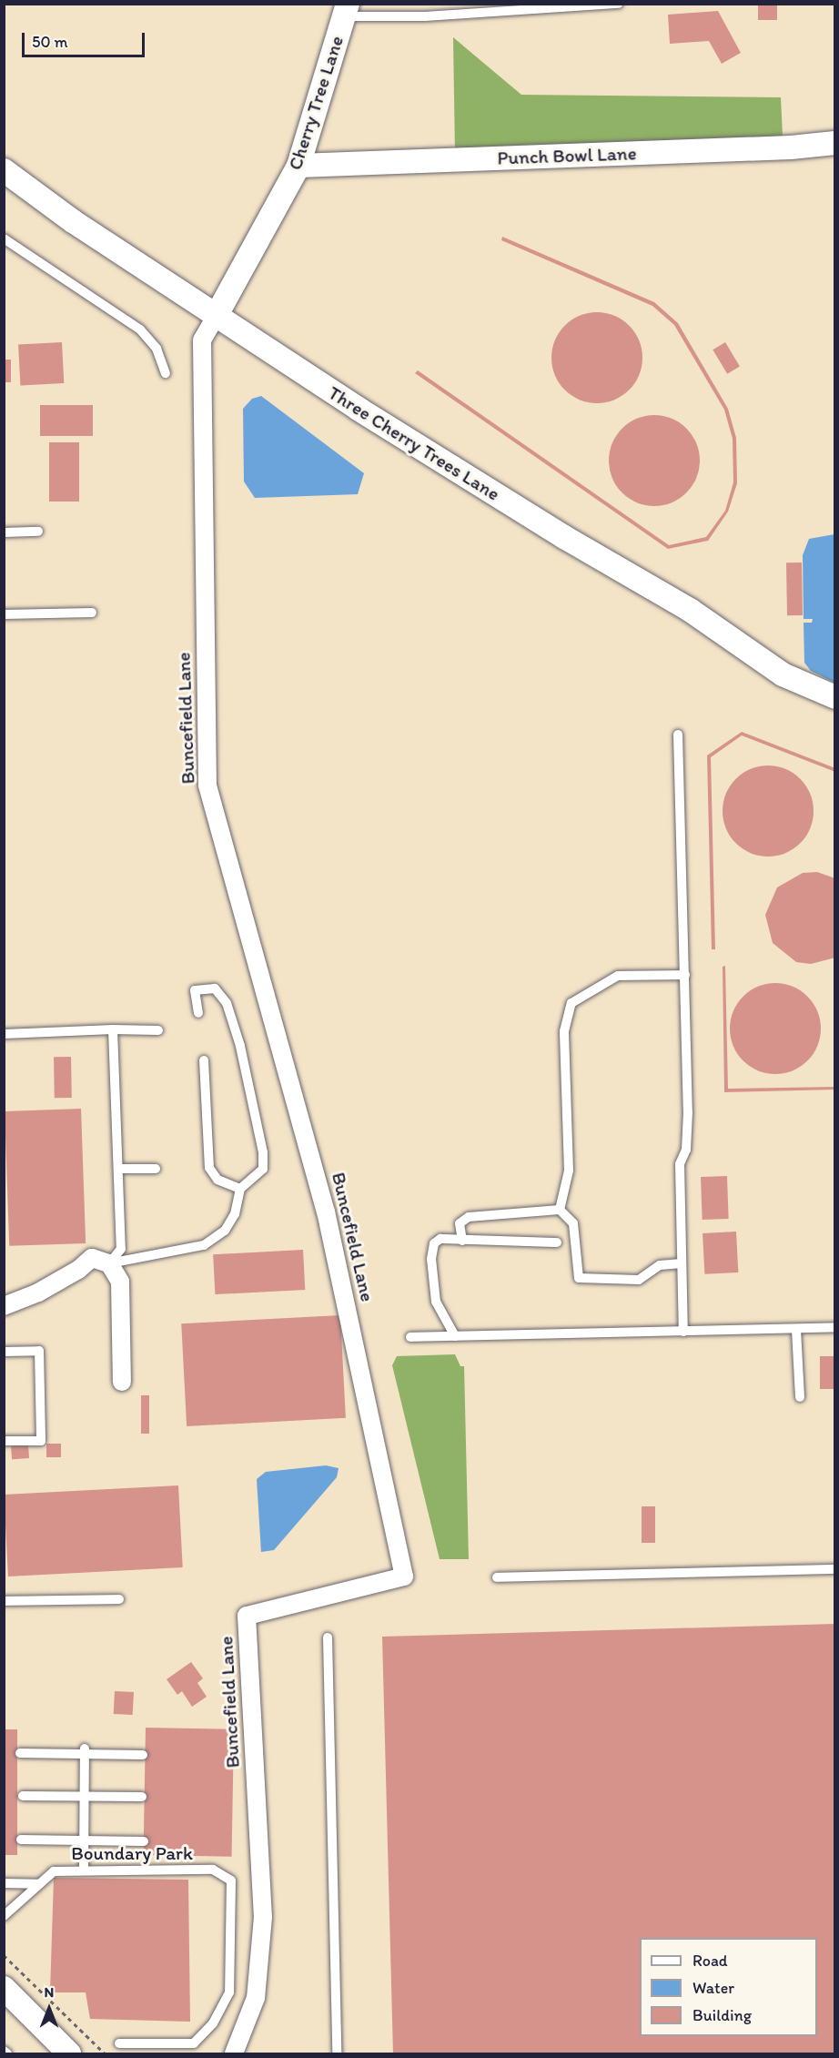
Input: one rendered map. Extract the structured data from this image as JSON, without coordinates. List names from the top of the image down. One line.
{"streets":{"street":["Cherry Tree Lane","Punch Bowl Lane","Three Cherry Trees Lane","Buncefield Lane"],"lane":["Boundary Park"]},"crossings":[["Cherry Tree Lane","Punch Bowl Lane"],["Cherry Tree Lane","Three Cherry Trees Lane"],["Cherry Tree Lane","Buncefield Lane"],["Three Cherry Trees Lane","Buncefield Lane"]],"legend":["Road","Water","Building"],"scale_bar":"50 m","north":"top"}
